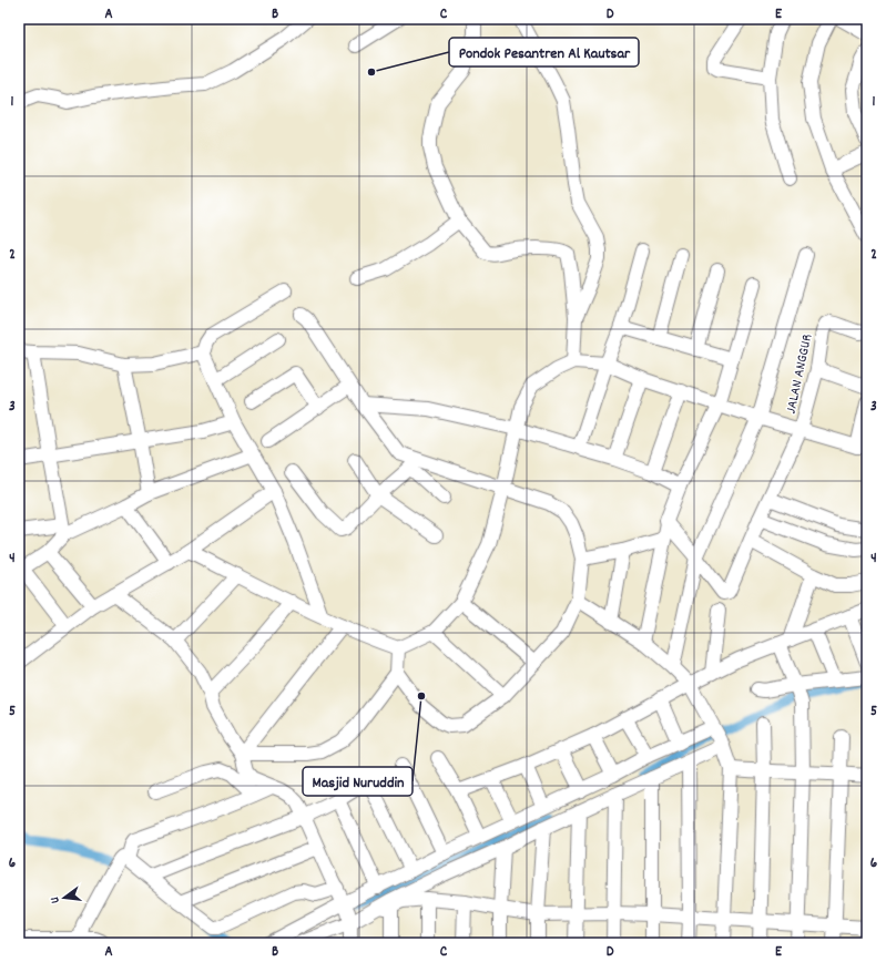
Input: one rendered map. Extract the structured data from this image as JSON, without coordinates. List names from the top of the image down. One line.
{"streets":{"street":["JALAN ANGGUR"]},"places":["Pondok Pesantren Al Kautsar","Masjid Nuruddin"],"north":"left","grid":{"columns":["A","B","C","D","E"],"rows":["1","2","3","4","5","6"]}}
